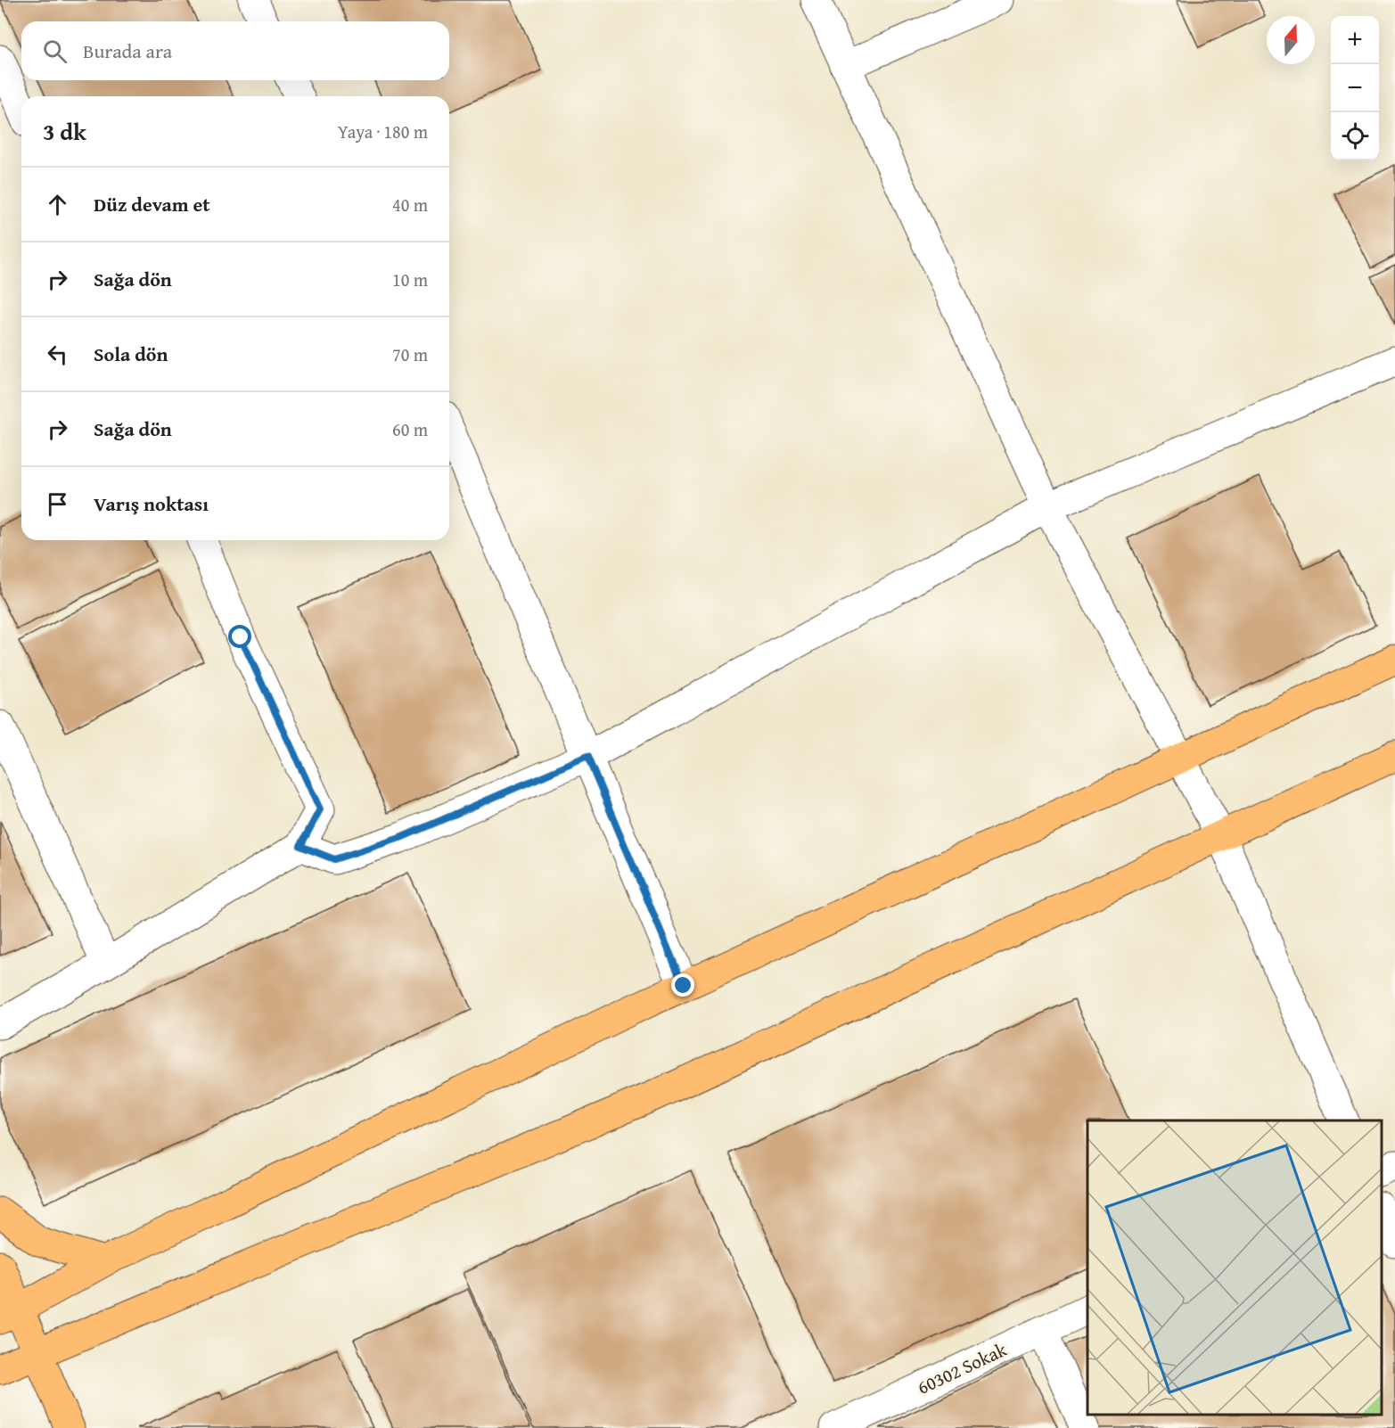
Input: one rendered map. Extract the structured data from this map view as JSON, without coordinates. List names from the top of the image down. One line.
{"streets":{"street":["60302 Sokak"]},"north":"top","page":{"map_buttons":["+","−"],"search":"Burada ara","heading":["3 dk","Yaya · 180 m"],"list":[["Düz devam et","40 m"],["Sağa dön","10 m"],["Sola dön","70 m"],["Sağa dön","60 m"],"Varış noktası"]}}
